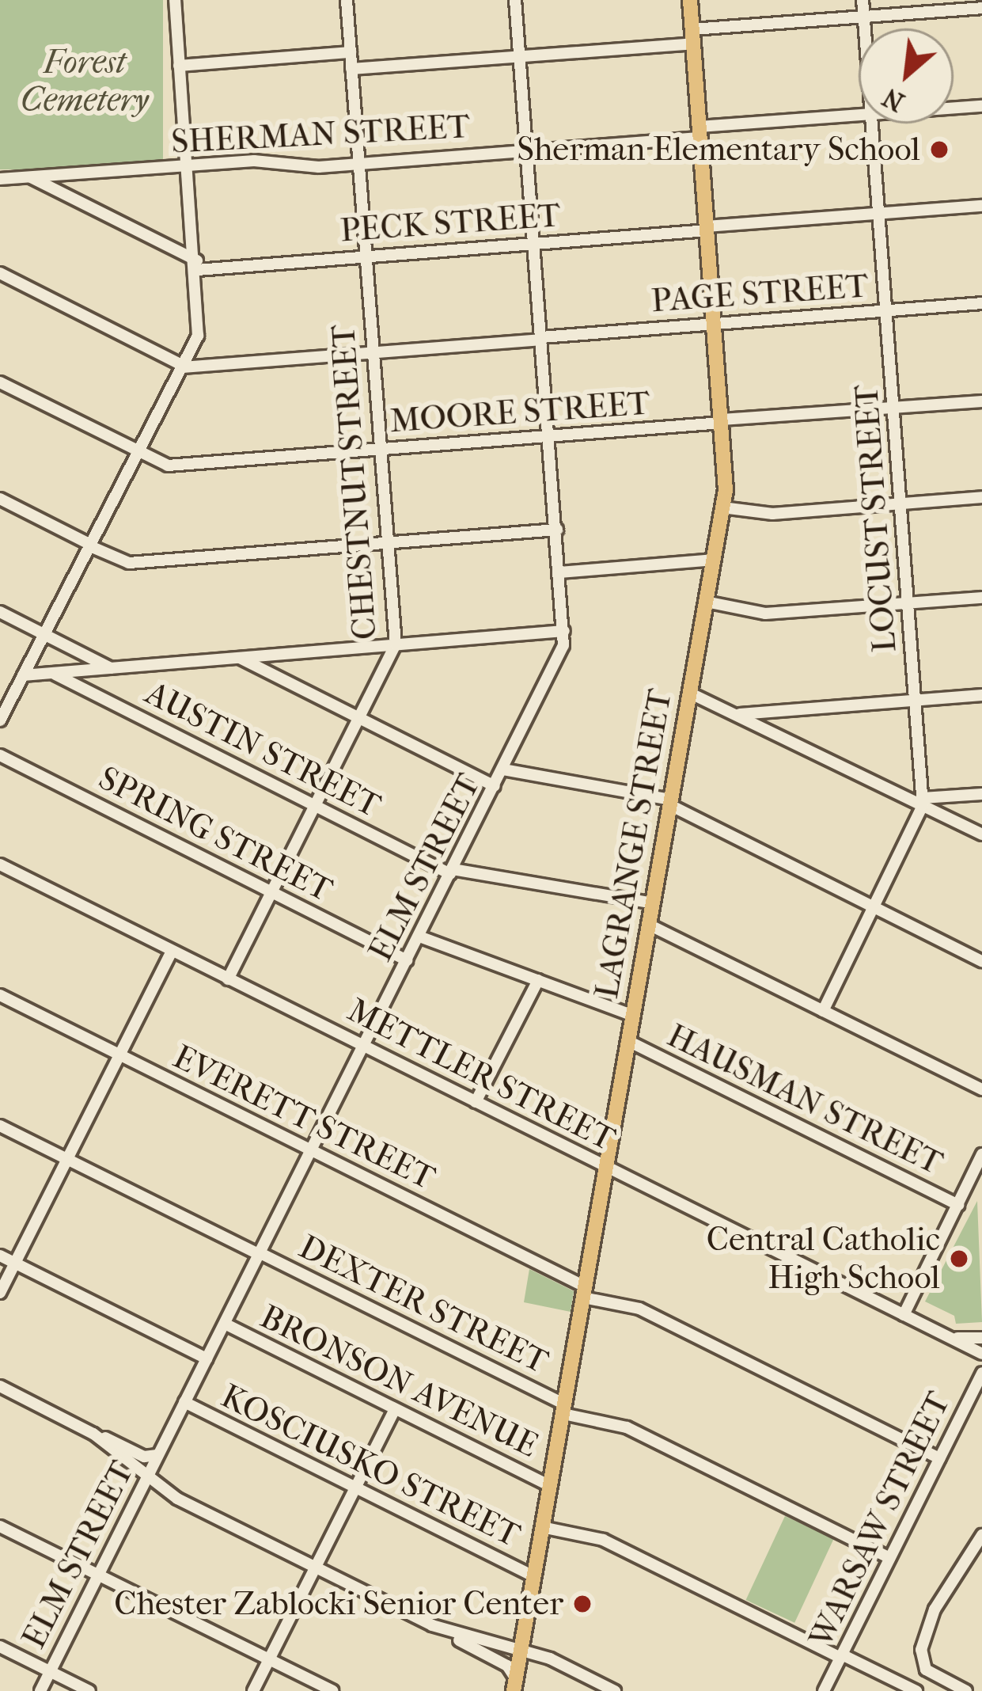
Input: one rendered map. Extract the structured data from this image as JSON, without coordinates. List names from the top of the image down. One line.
{"streets":{"main road":["LAGRANGE STREET"],"street":["SHERMAN STREET","PECK STREET","PAGE STREET","MOORE STREET","CHESTNUT STREET","LOCUST STREET","AUSTIN STREET","SPRING STREET","ELM STREET","METTLER STREET","HAUSMAN STREET","EVERETT STREET","DEXTER STREET","BRONSON AVENUE","KOSCIUSKO STREET","WARSAW STREET"]},"crossings":[["SHERMAN STREET","CHESTNUT STREET"],["SHERMAN STREET","LAGRANGE STREET"],["SHERMAN STREET","ELM STREET"],["PECK STREET","CHESTNUT STREET"],["PECK STREET","LOCUST STREET"],["PECK STREET","LAGRANGE STREET"],["PECK STREET","ELM STREET"],["PAGE STREET","CHESTNUT STREET"],["PAGE STREET","LOCUST STREET"],["PAGE STREET","LAGRANGE STREET"],["PAGE STREET","ELM STREET"],["MOORE STREET","CHESTNUT STREET"],["MOORE STREET","LOCUST STREET"],["MOORE STREET","LAGRANGE STREET"],["MOORE STREET","ELM STREET"],["CHESTNUT STREET","AUSTIN STREET"],["CHESTNUT STREET","SPRING STREET"],["CHESTNUT STREET","METTLER STREET"],["AUSTIN STREET","LAGRANGE STREET"],["AUSTIN STREET","ELM STREET"],["SPRING STREET","ELM STREET"],["LAGRANGE STREET","METTLER STREET"],["LAGRANGE STREET","HAUSMAN STREET"],["LAGRANGE STREET","EVERETT STREET"],["LAGRANGE STREET","DEXTER STREET"],["LAGRANGE STREET","BRONSON AVENUE"],["LAGRANGE STREET","KOSCIUSKO STREET"],["ELM STREET","METTLER STREET"],["ELM STREET","EVERETT STREET"],["ELM STREET","DEXTER STREET"],["ELM STREET","BRONSON AVENUE"],["ELM STREET","KOSCIUSKO STREET"],["EVERETT STREET","WARSAW STREET"],["DEXTER STREET","WARSAW STREET"]],"parks":["Forest Cemetery"],"places":["Sherman Elementary School","Central Catholic High School","Chester Zablocki Senior Center"],"north":"bottom left"}
